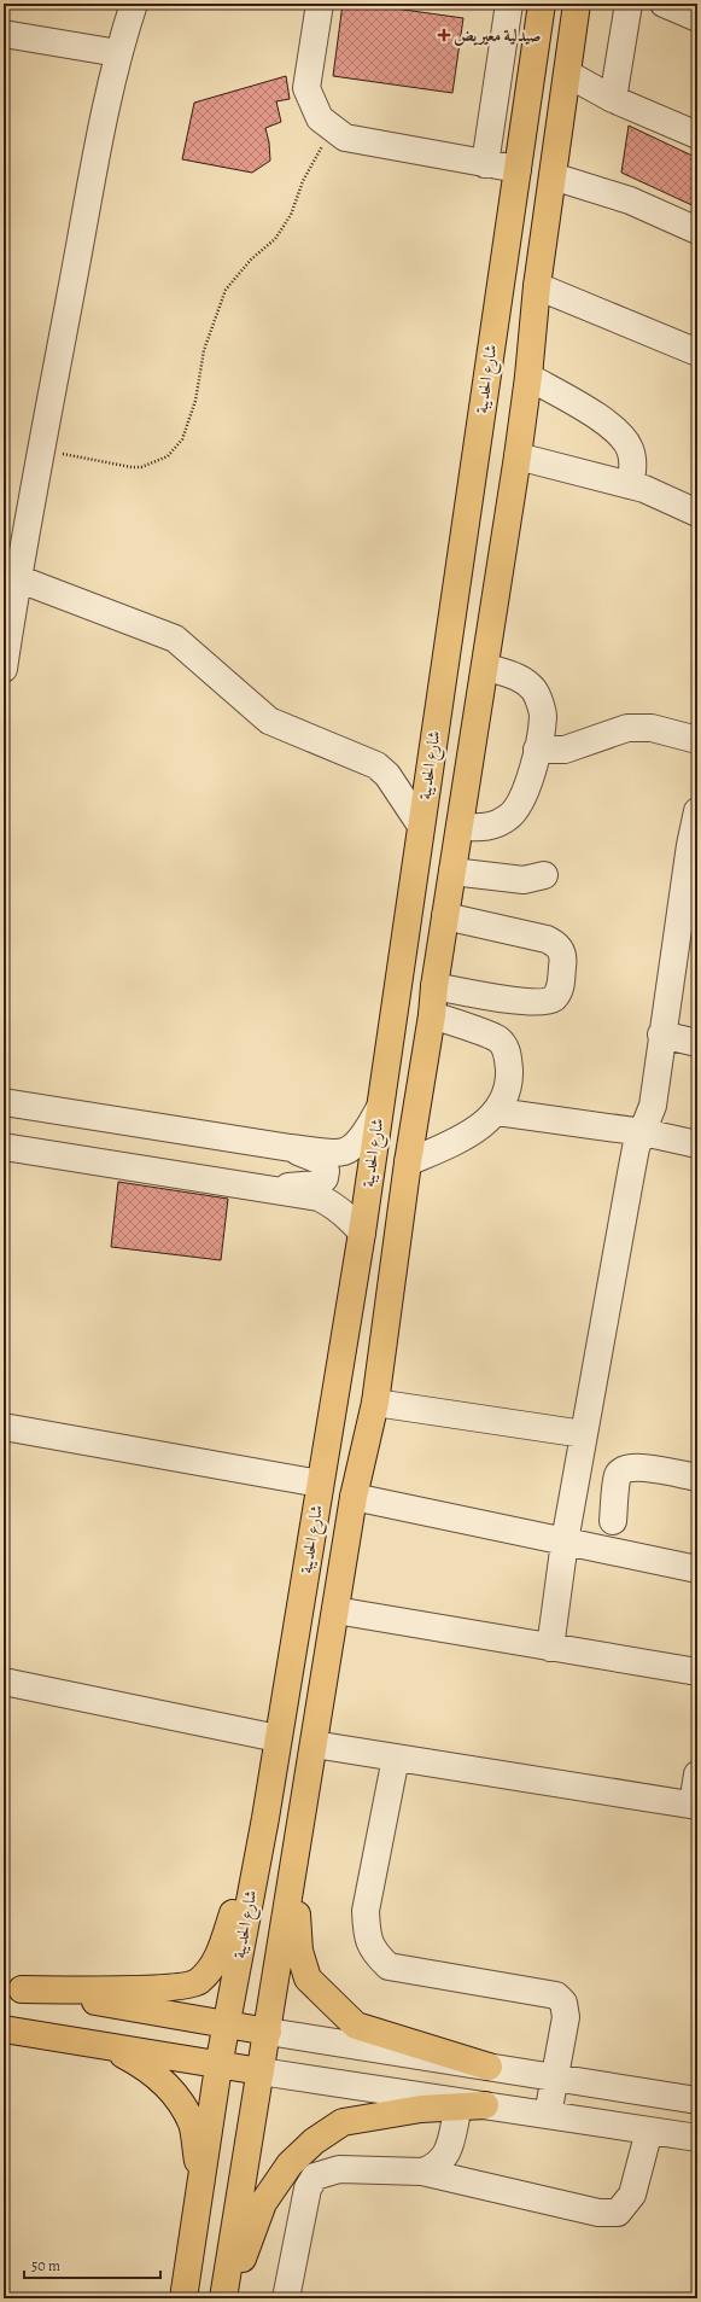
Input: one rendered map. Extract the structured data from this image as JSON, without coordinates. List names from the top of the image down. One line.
{"streets":{"main road":["شارع الحديبة"]},"places":{"health":["صيدلية معيريض"]},"scale_bar":"50 m"}
